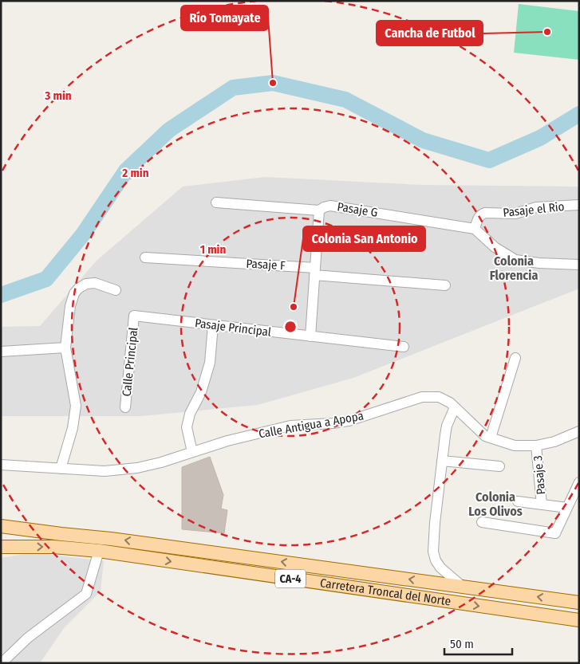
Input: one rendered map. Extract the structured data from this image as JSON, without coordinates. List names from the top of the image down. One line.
{"streets":{"main road":["CA-4","Carretera Troncal del Norte"],"street":["Pasaje G","Pasaje el Rio","Pasaje F","Pasaje Principal","Calle Principal","Calle Antigua a Apopa","Pasaje 3"]},"crossings":[["Pasaje G","Pasaje el Rio"],["Pasaje Principal","Calle Principal"],["Calle Antigua a Apopa","Pasaje 3"]],"districts":["Colonia Florencia","Colonia Los Olivos"],"places":["Cancha de Futbol","Río Tomayate","Colonia San Antonio"],"scale_bar":"50 m","rings":["3 min","2 min","1 min"]}
